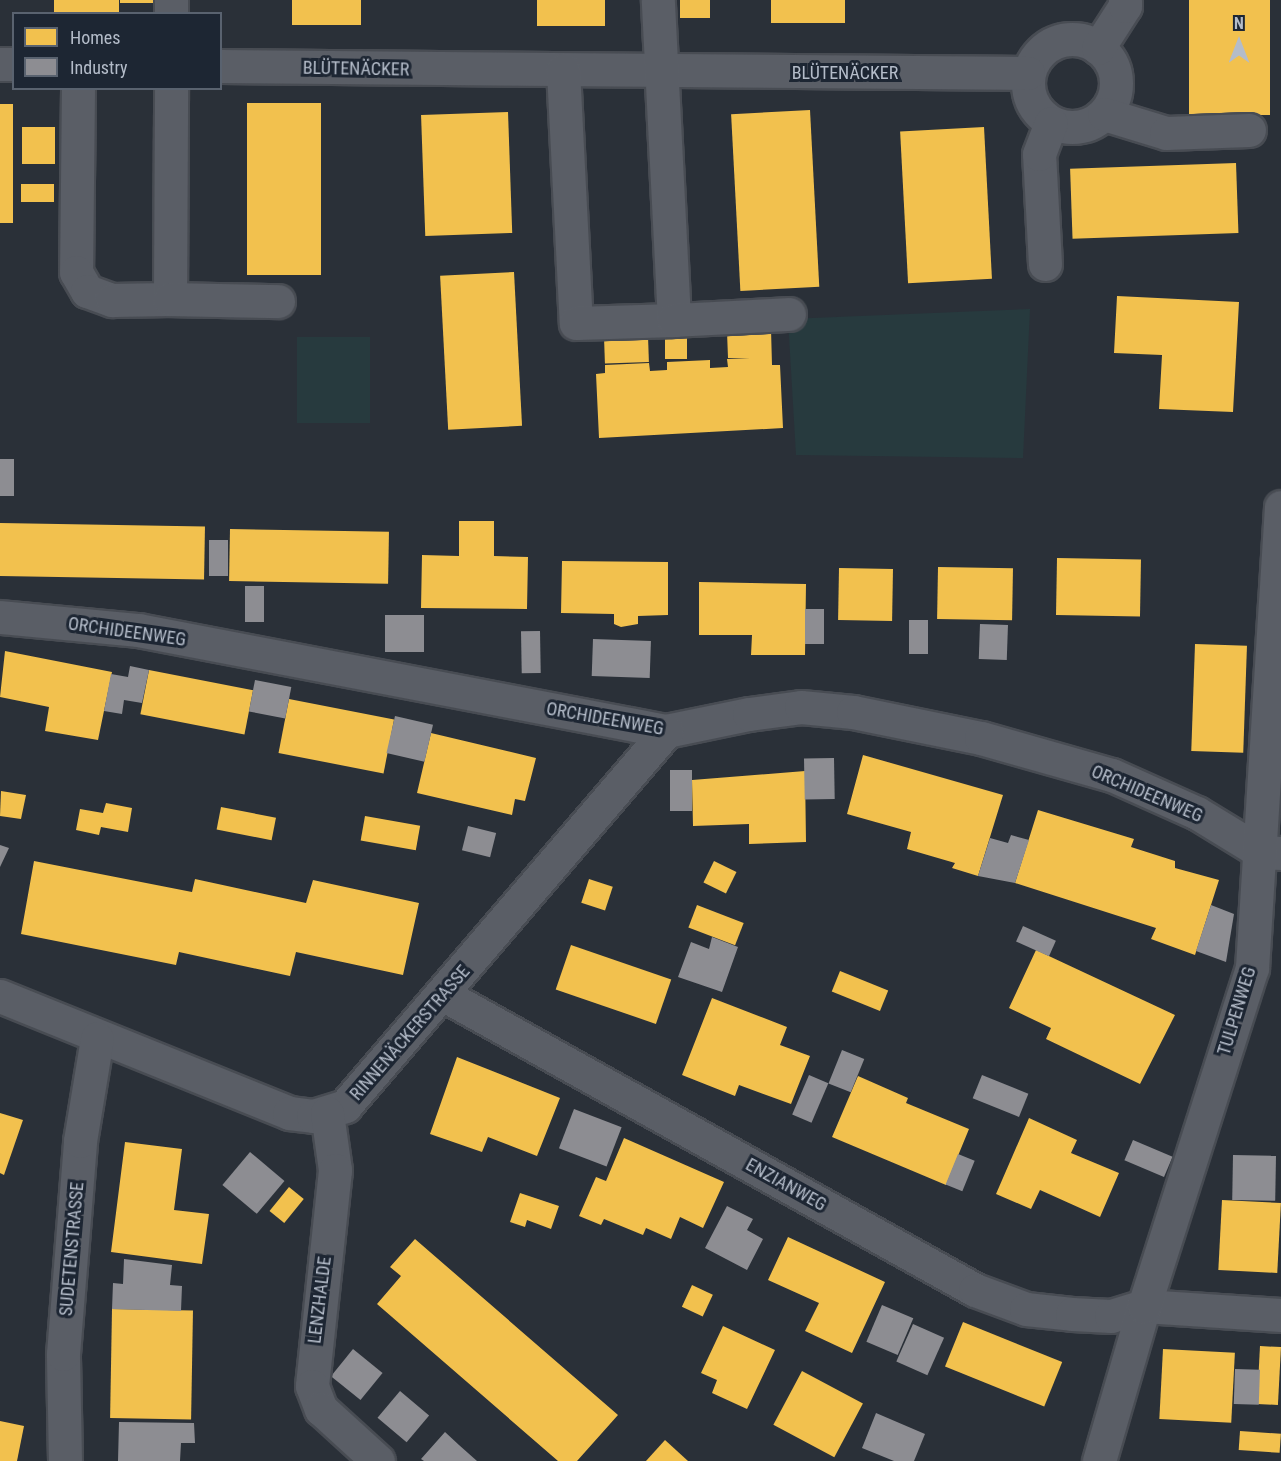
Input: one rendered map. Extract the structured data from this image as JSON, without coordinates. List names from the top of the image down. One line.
{"streets":{"street":["BLÜTENÄCKER","ORCHIDEENWEG","TULPENWEG","RINNENÄCKERSTRASSE","ENZIANWEG","SUDETENSTRASSE","LENZHALDE"]},"crossings":[["ORCHIDEENWEG","TULPENWEG"],["ORCHIDEENWEG","RINNENÄCKERSTRASSE"],["TULPENWEG","ENZIANWEG"],["RINNENÄCKERSTRASSE","ENZIANWEG"],["RINNENÄCKERSTRASSE","SUDETENSTRASSE"],["RINNENÄCKERSTRASSE","LENZHALDE"]],"legend":["Homes","Industry"],"north":"top"}
